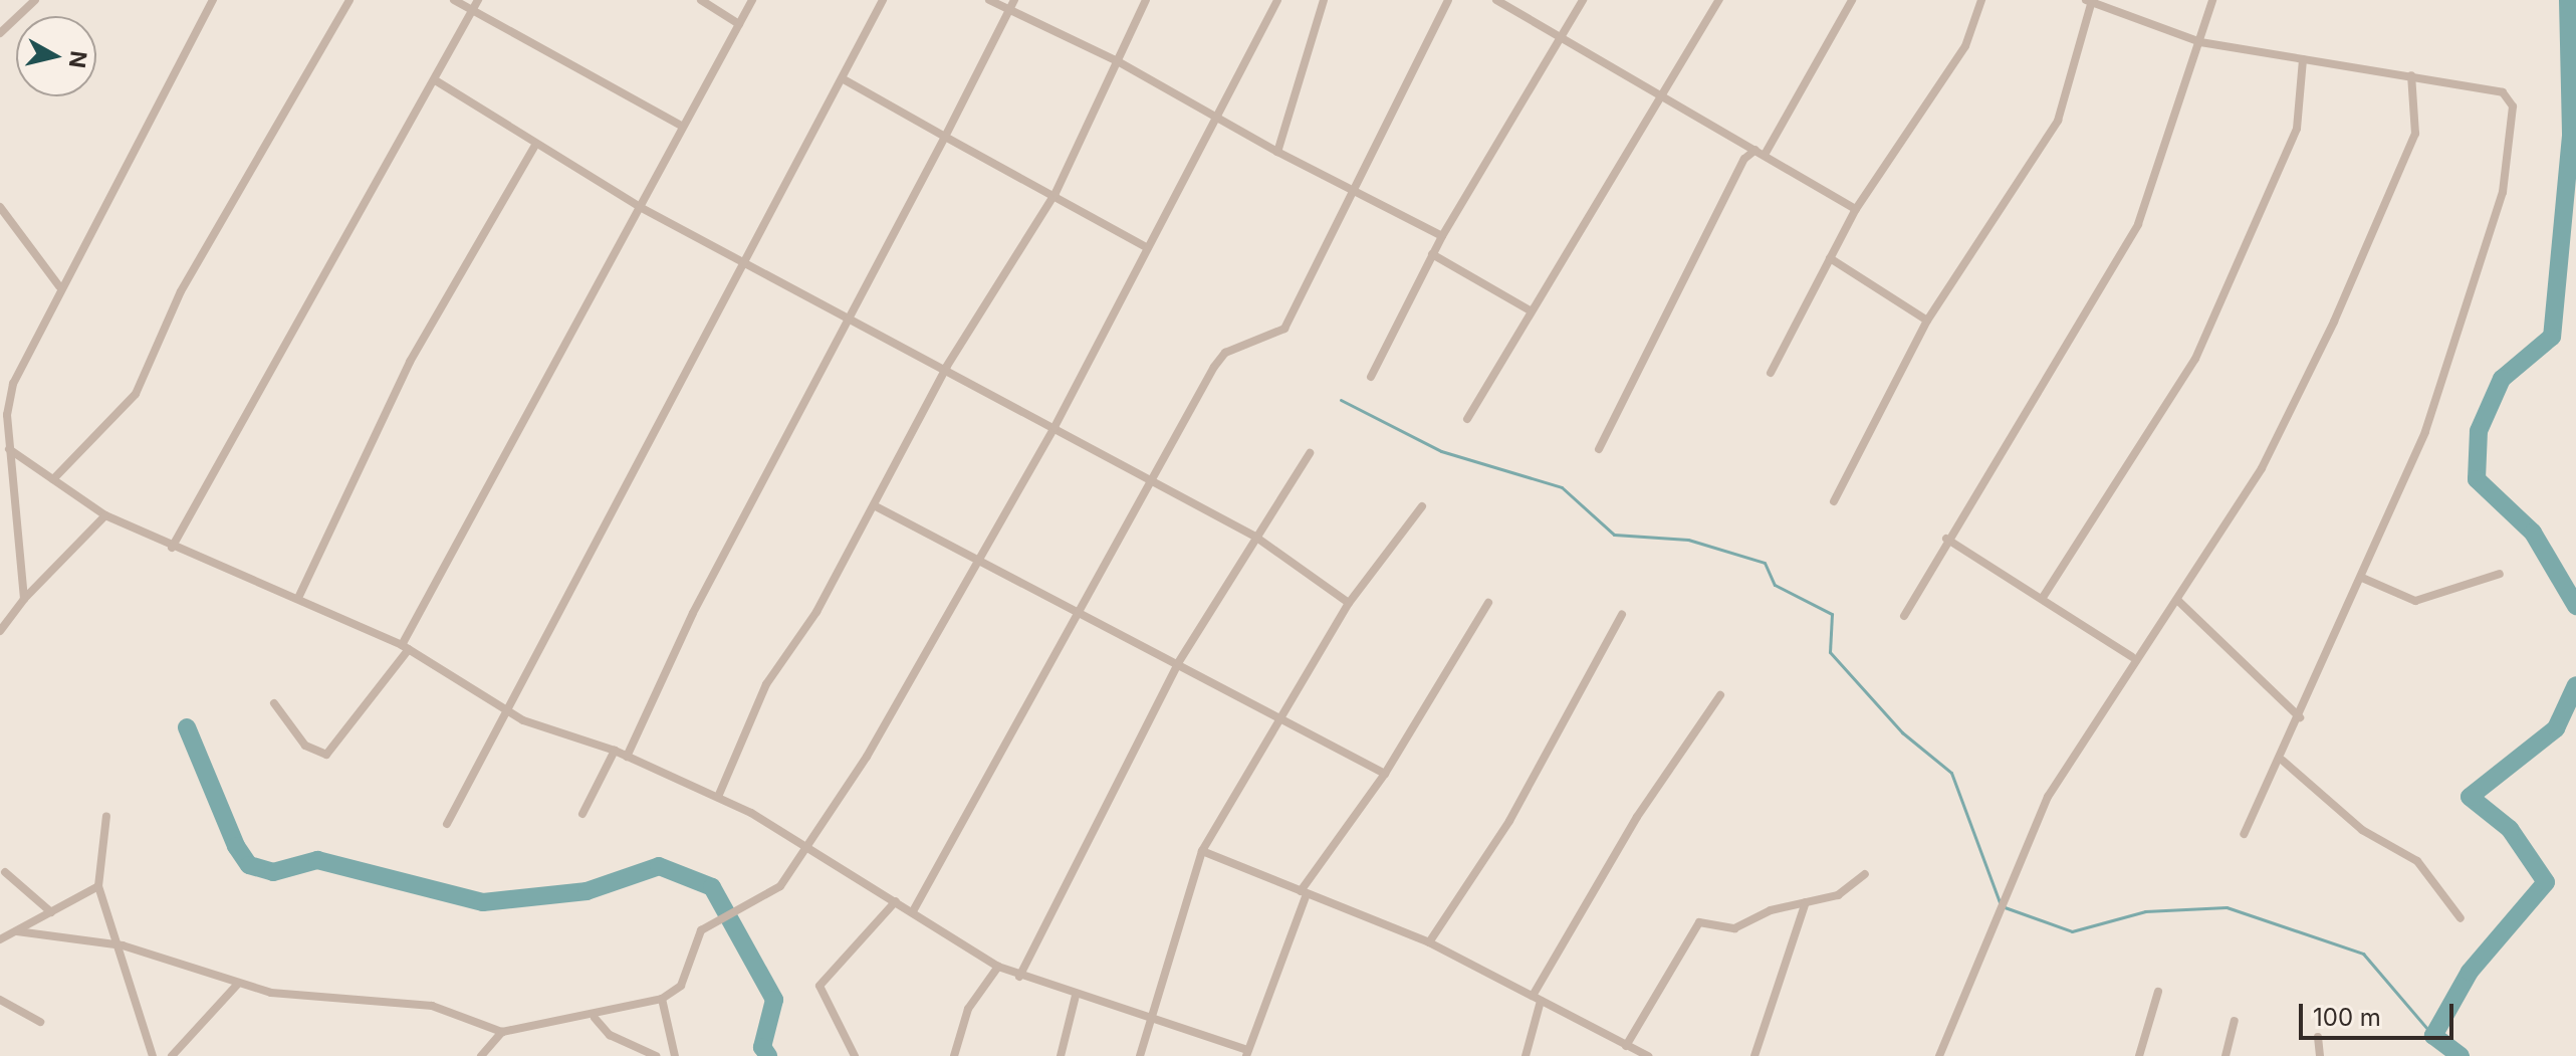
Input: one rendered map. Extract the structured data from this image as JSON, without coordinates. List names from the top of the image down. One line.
{"scale_bar":"100 m","north":"right"}
